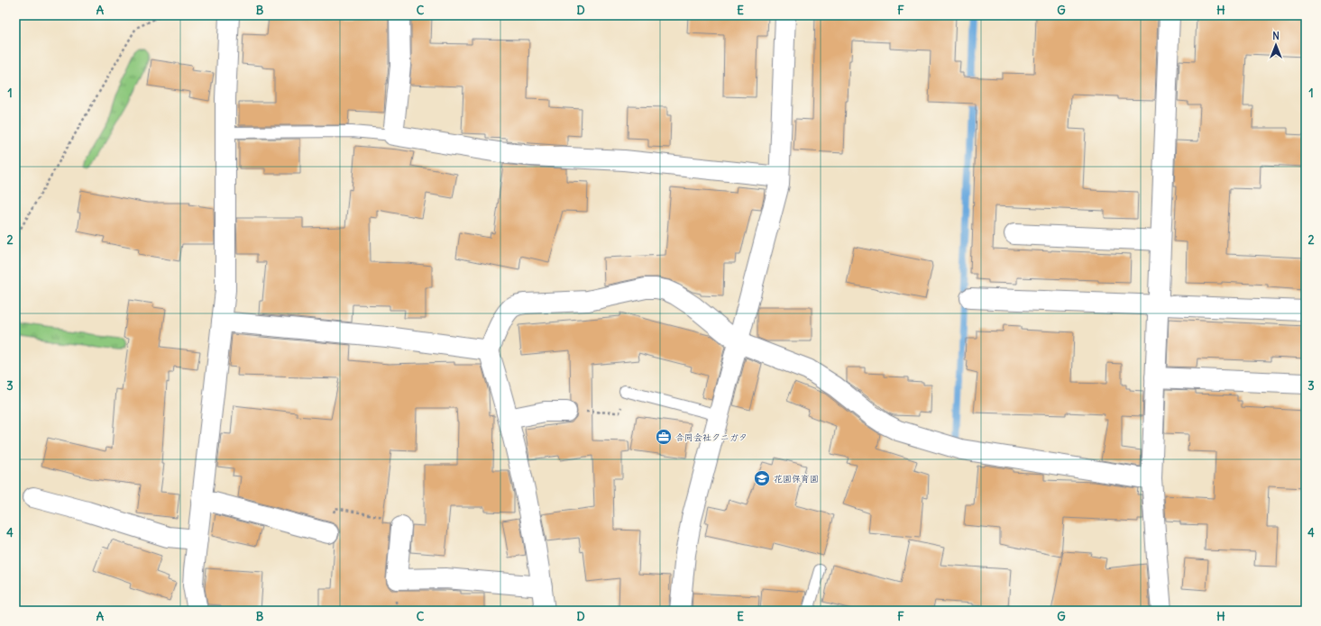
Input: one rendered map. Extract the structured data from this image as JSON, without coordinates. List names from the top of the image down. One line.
{"places":{"office":["合同会社クニガタ"],"school or university":["花園保育園"]},"north":"top","grid":{"columns":["A","B","C","D","E","F","G","H"],"rows":["1","2","3","4"]}}
